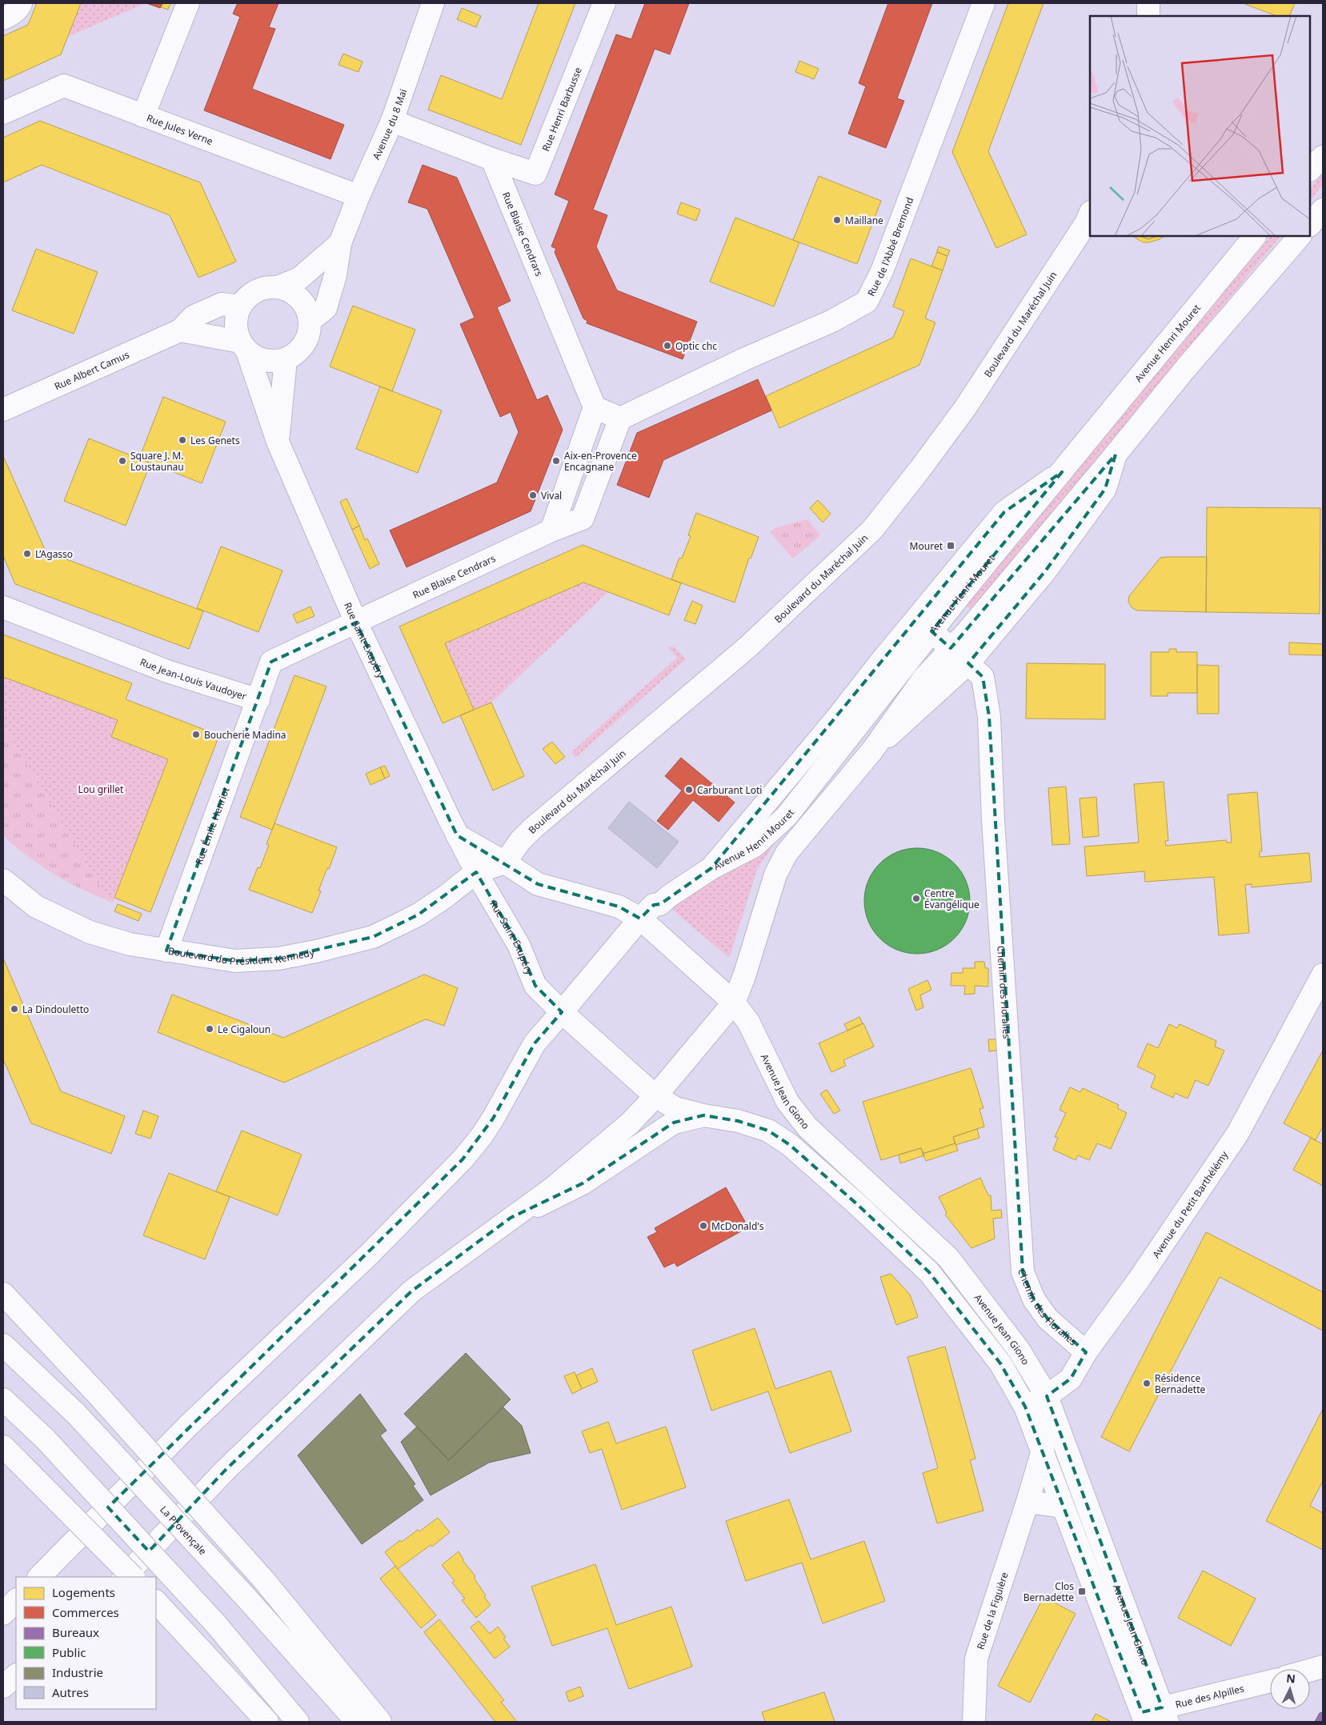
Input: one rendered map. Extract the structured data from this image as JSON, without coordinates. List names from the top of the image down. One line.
{"streets":{"main road":["Rue Henri Barbusse","Avenue du 8 Mai","Rue Jules Verne","Rue Blaise Cendrars","Rue de l'Abbé Bremond","Boulevard du Maréchal Juin","Avenue Henri Mouret","Rue Albert Camus","Rue Saint-Exupéry","Rue Jean-Louis Vaudoyer","Rue Émile Henriot","Boulevard du Président Kennedy","Chemin des Floralies","Avenue Jean Giono","Avenue du Petit Barthélémy","La Provençale","Rue de la Figuière","Rue des Alpilles"]},"crossings":[["Rue Henri Barbusse","Rue Blaise Cendrars"],["Avenue du 8 Mai","Rue Jules Verne"],["Avenue du 8 Mai","Rue Albert Camus"],["Avenue du 8 Mai","Rue Saint-Exupéry"],["Rue Blaise Cendrars","Rue de l'Abbé Bremond"],["Rue Blaise Cendrars","Rue Saint-Exupéry"],["Rue Blaise Cendrars","Rue Jean-Louis Vaudoyer"],["Avenue Henri Mouret","Rue Saint-Exupéry"],["Avenue Henri Mouret","Chemin des Floralies"],["Avenue Henri Mouret","Avenue Jean Giono"],["Rue Albert Camus","Rue Saint-Exupéry"],["Rue Saint-Exupéry","Rue Jean-Louis Vaudoyer"],["Rue Saint-Exupéry","Boulevard du Président Kennedy"],["Rue Jean-Louis Vaudoyer","Rue Émile Henriot"],["Rue Émile Henriot","Boulevard du Président Kennedy"],["Chemin des Floralies","Avenue du Petit Barthélémy"],["Avenue Jean Giono","Avenue du Petit Barthélémy"],["Avenue Jean Giono","Rue de la Figuière"],["Avenue Jean Giono","Rue des Alpilles"],["Avenue du Petit Barthélémy","Rue de la Figuière"]],"parks":["Lou grillet"],"places":{"other":["Maillane","Optic chc","Les Genets","Square J. M. Loustaunau","Aix-en-Provence Encagnane","Vival","L’Agasso","Boucherie Madina","Carburant Loti","Centre Évangélique","La Dindouletto","Le Cigaloun","McDonald's","Résidence Bernadette"],"transit":["Mouret","Clos Bernadette"]},"legend":["Logements","Commerces","Bureaux","Public","Industrie","Autres"],"north":"top"}
